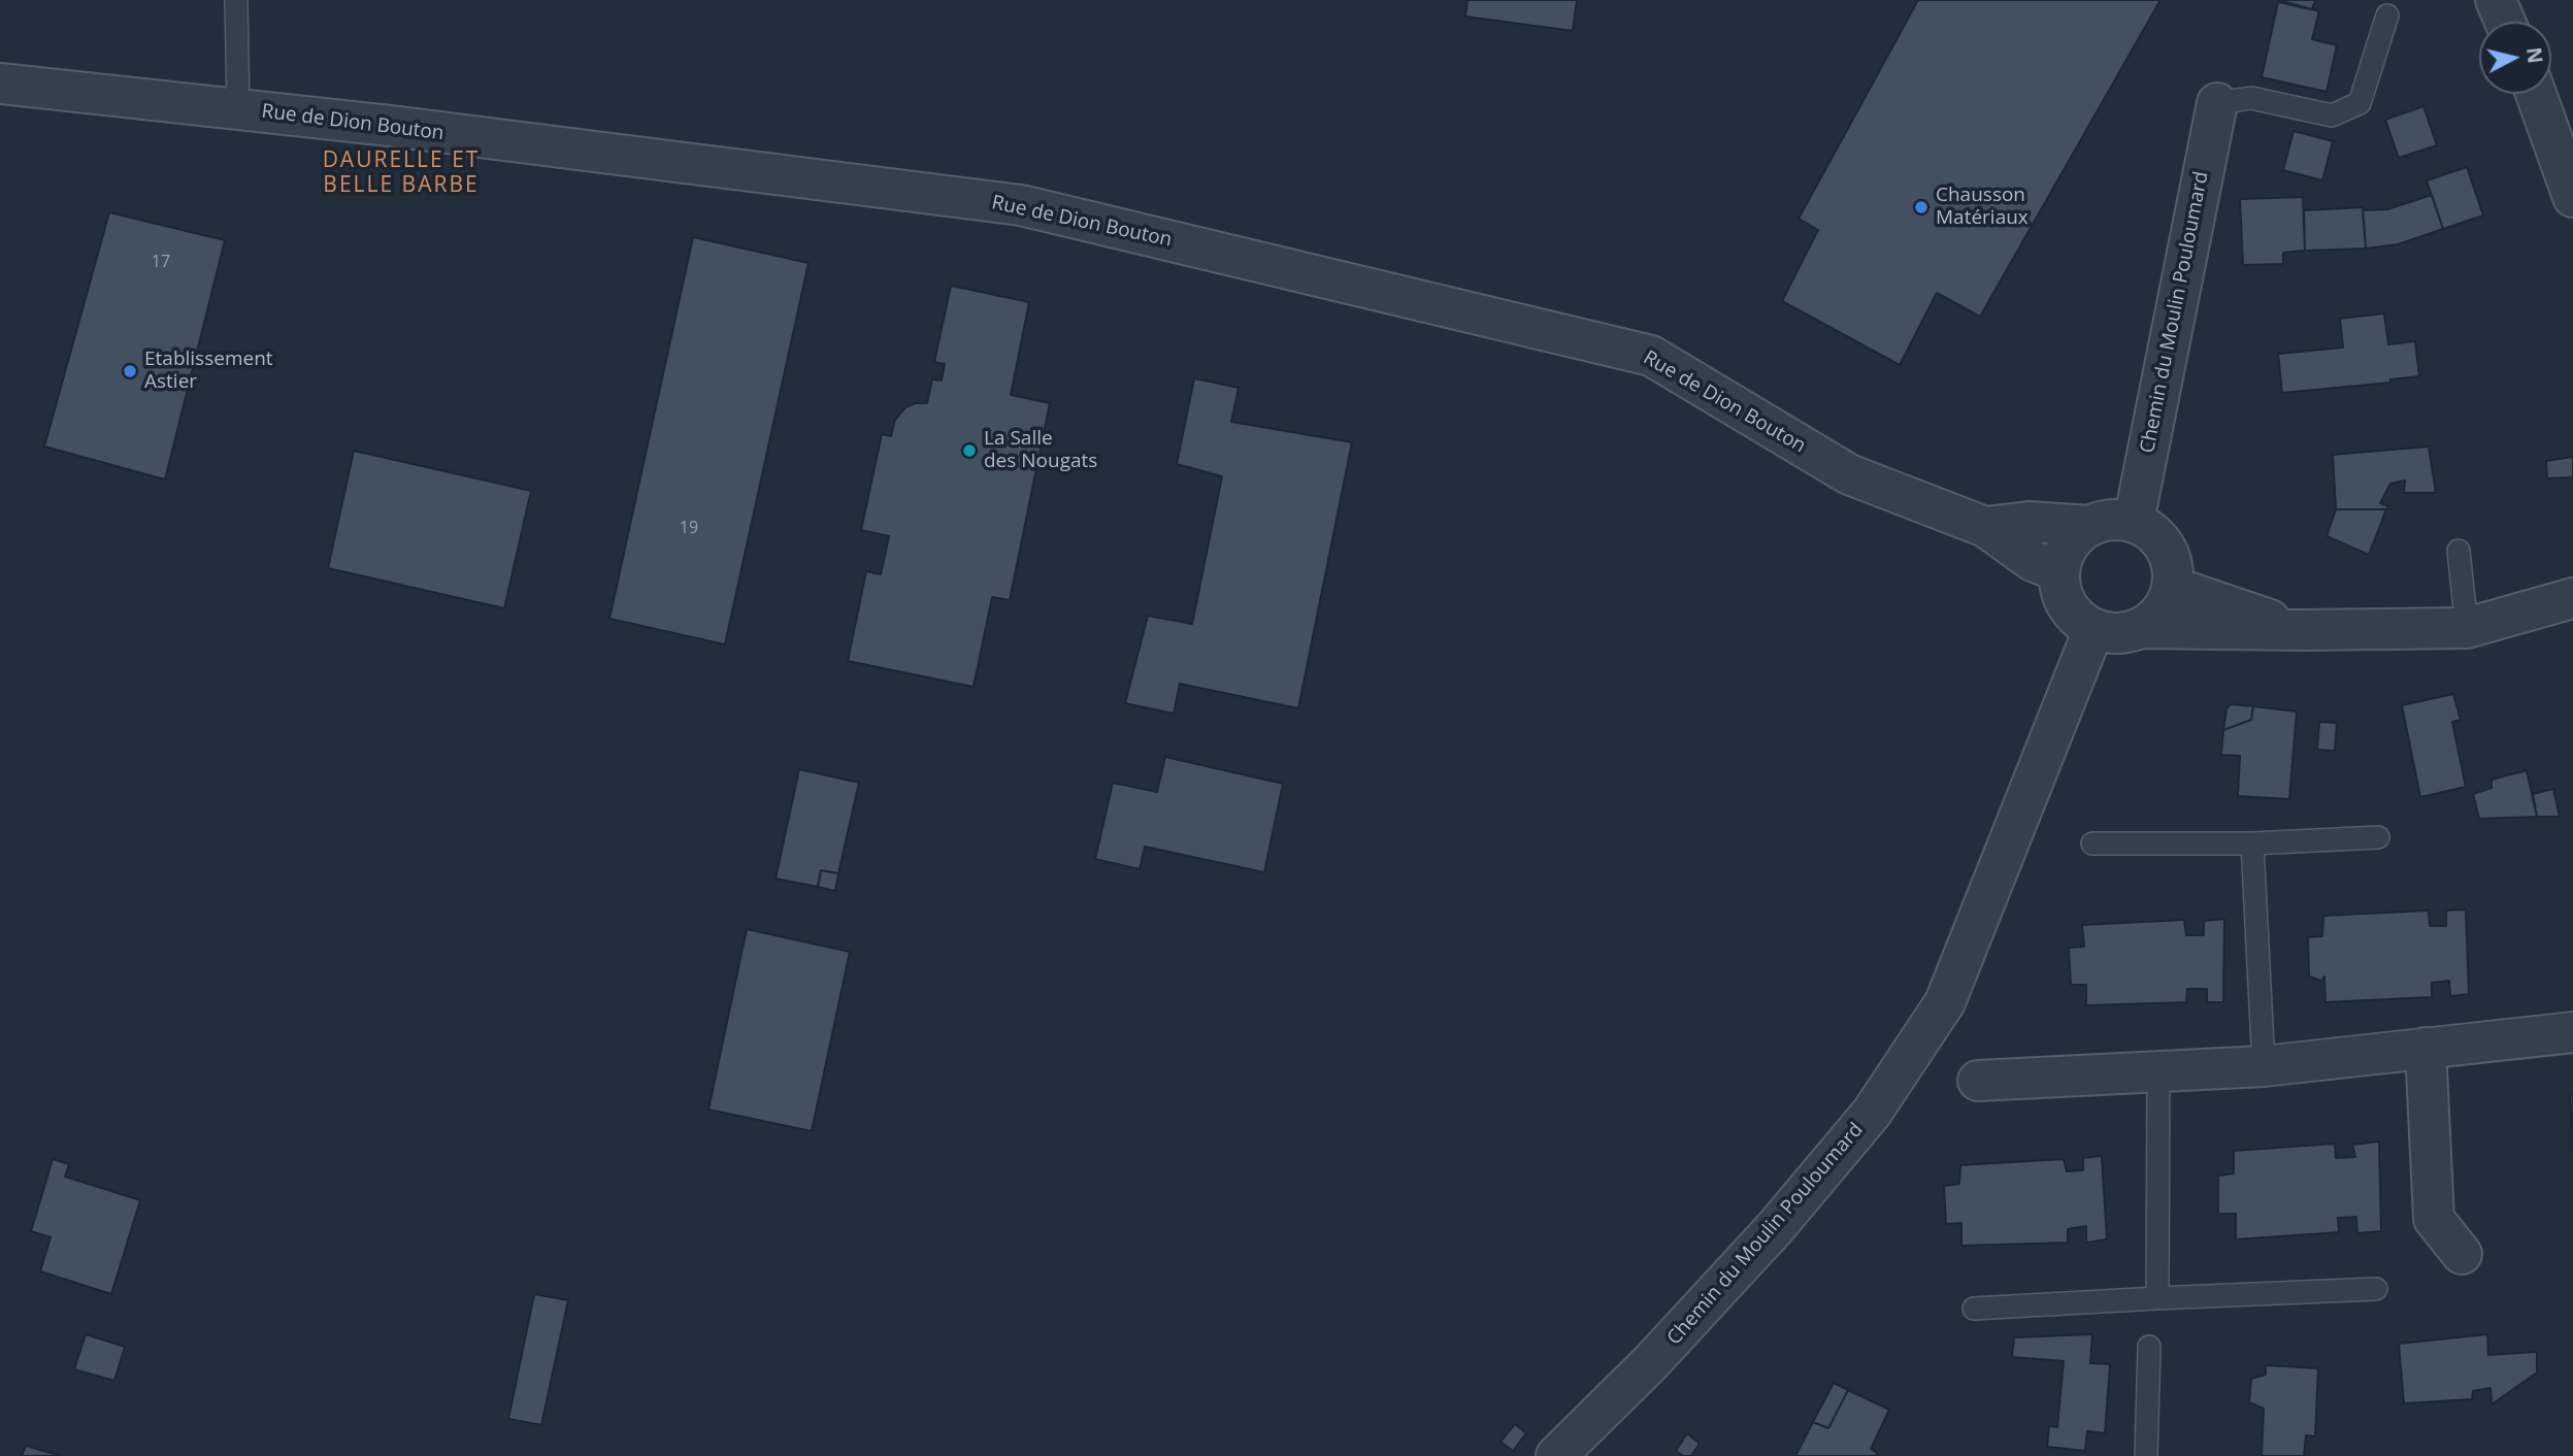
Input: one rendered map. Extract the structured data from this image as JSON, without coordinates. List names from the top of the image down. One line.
{"streets":{"street":["Rue de Dion Bouton","Chemin du Moulin Pouloumard"]},"crossings":[["Rue de Dion Bouton","Chemin du Moulin Pouloumard"]],"districts":["DAURELLE ET BELLE BARBE"],"places":["Chausson Matériaux","Etablissement Astier","La Salle des Nougats"],"house_numbers":["17","19"],"north":"right"}
